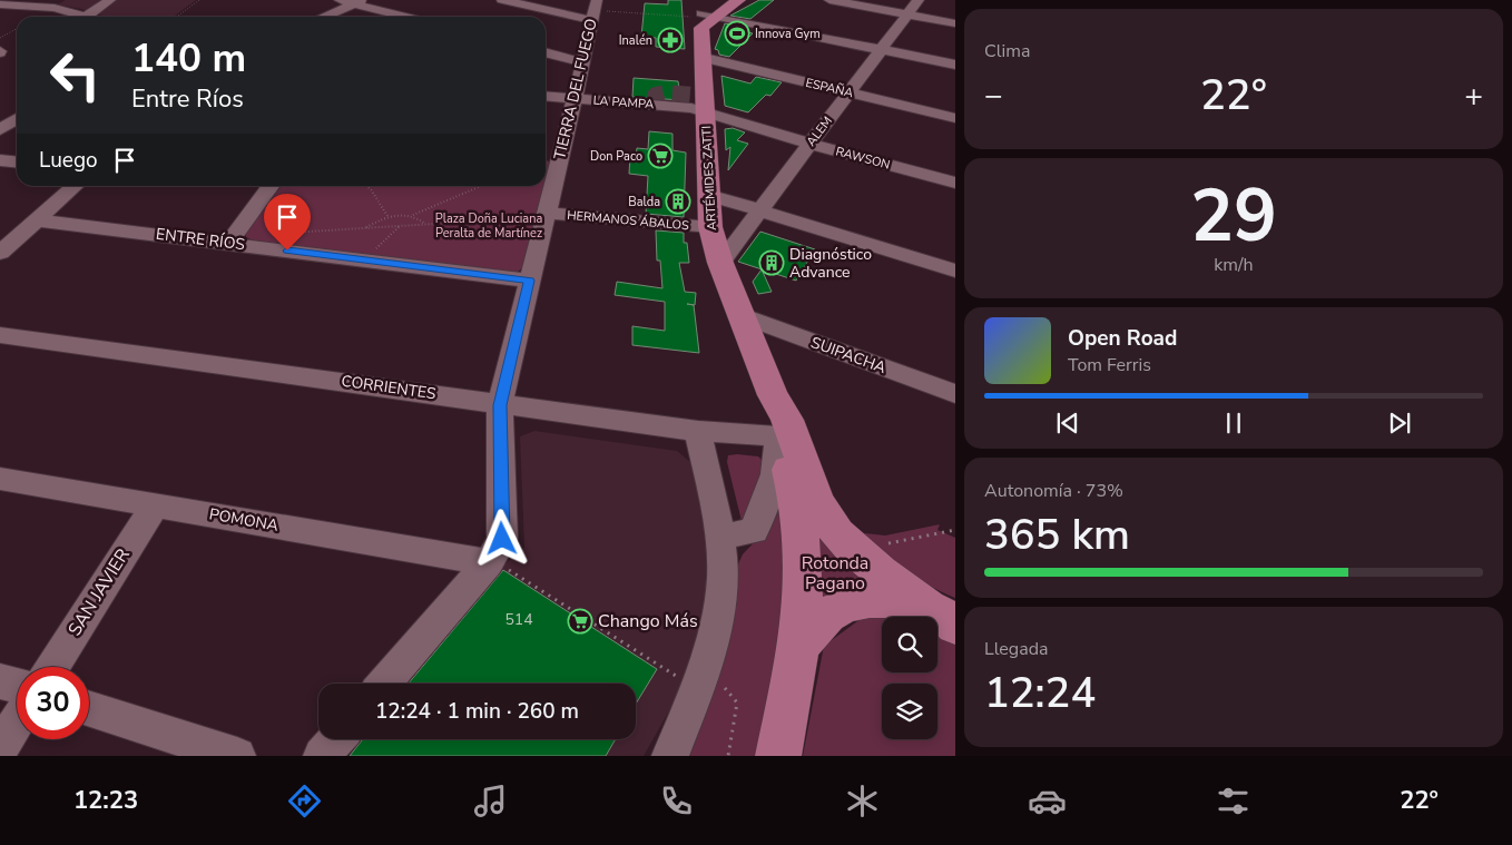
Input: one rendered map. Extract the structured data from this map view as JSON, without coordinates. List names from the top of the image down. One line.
{"streets":{"main road":["ARTÉMIDES ZATTI"],"street":["ESPAÑA","TIERRA DEL FUEGO","LA PAMPA","ALEM","RAWSON","HERMANOS ÁBALOS","ENTRE RÍOS","SUIPACHA","CORRIENTES","POMONA","SAN JAVIER"]},"crossings":[["ESPAÑA","ALEM"],["ESPAÑA","ARTÉMIDES ZATTI"],["TIERRA DEL FUEGO","LA PAMPA"],["TIERRA DEL FUEGO","HERMANOS ÁBALOS"],["TIERRA DEL FUEGO","ENTRE RÍOS"],["TIERRA DEL FUEGO","CORRIENTES"],["TIERRA DEL FUEGO","POMONA"],["LA PAMPA","RAWSON"],["LA PAMPA","ARTÉMIDES ZATTI"],["ALEM","RAWSON"],["ALEM","ARTÉMIDES ZATTI"],["RAWSON","ARTÉMIDES ZATTI"],["ARTÉMIDES ZATTI","HERMANOS ÁBALOS"],["ARTÉMIDES ZATTI","SUIPACHA"],["ARTÉMIDES ZATTI","CORRIENTES"],["POMONA","SAN JAVIER"]],"parks":["Plaza Doña Luciana Peralta de Martínez","Rotonda Pagano"],"places":{"sports":["Innova Gym"],"pharmacy":["Inalén"],"supermarket":["Don Paco","Chango Más"],"building":["Balda","Diagnóstico Advance"]},"house_numbers":["514"],"page":{"tile":["Clima",["29","km/h"],["Autonomía · 73%","365 km"],["Llegada","12:24"]],"turn":["140 m","Entre Ríos"],"heat":["−","22°","+"],"then":"Luego","song":["Open Road","Tom Ferris"],"limit":"30","trip":"12:24 · 1 min · 260 m","tabs":["12:23","22°"]}}
